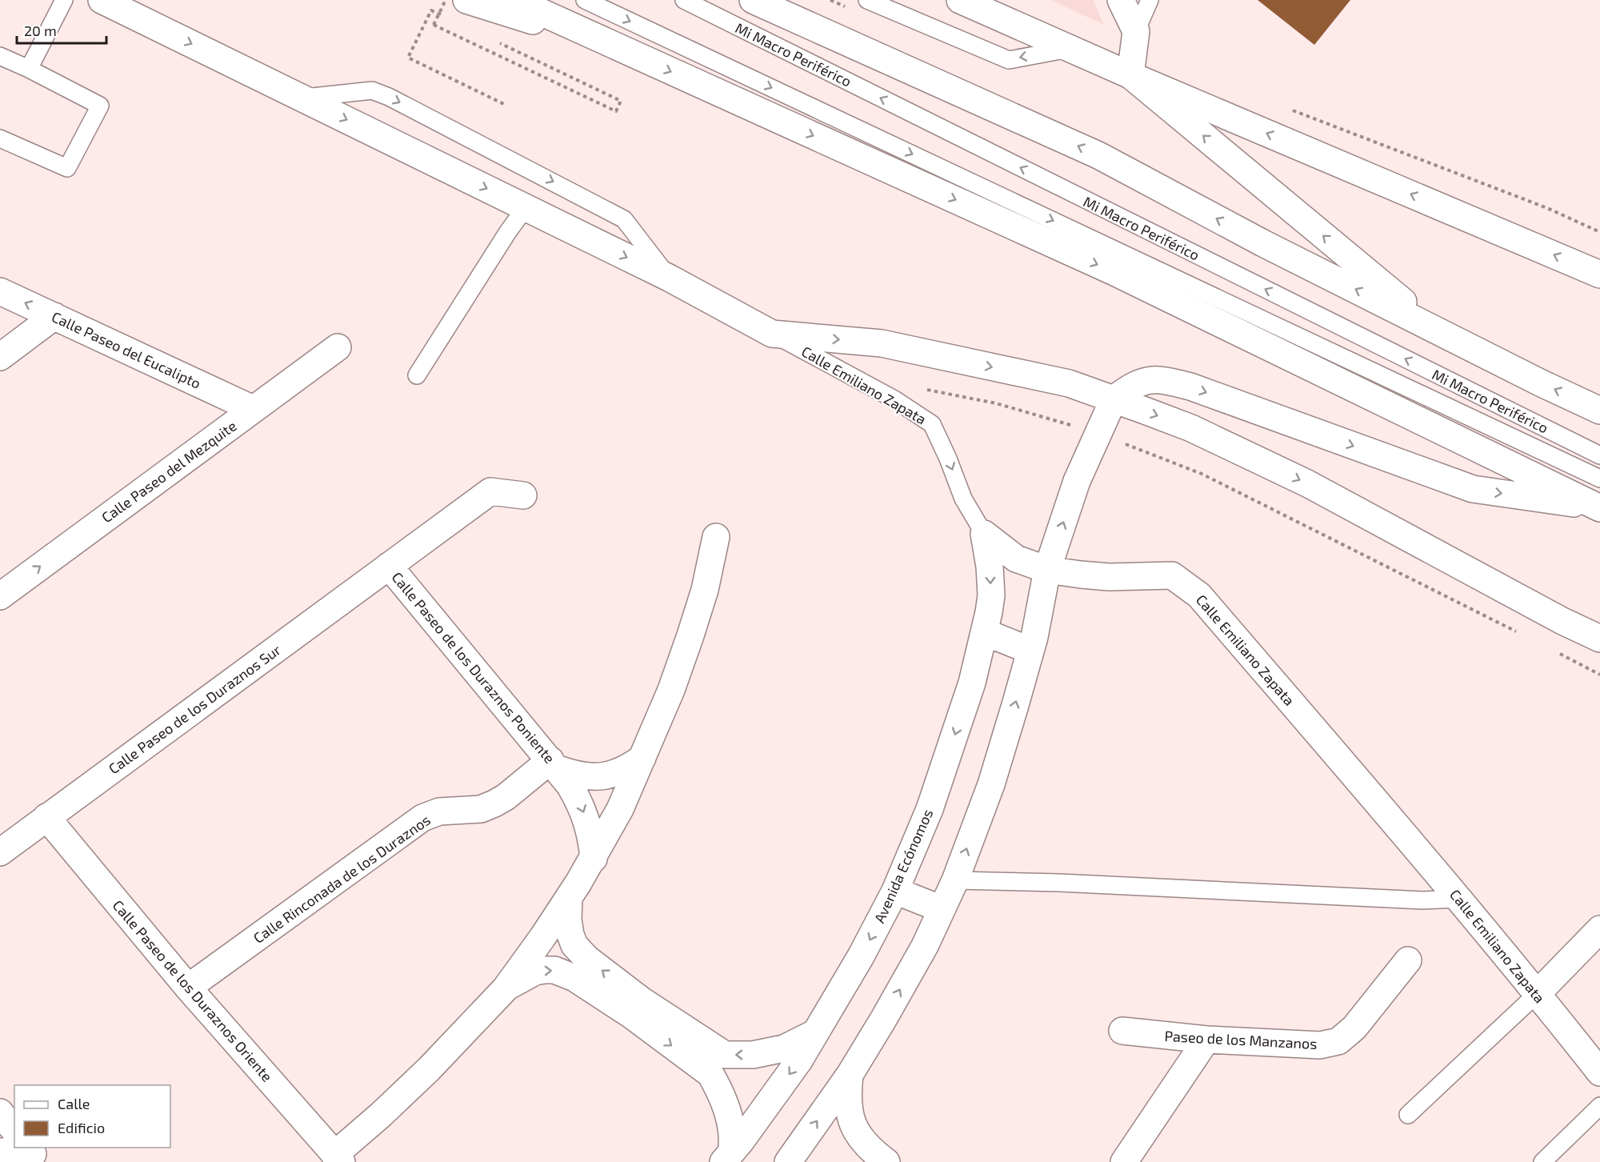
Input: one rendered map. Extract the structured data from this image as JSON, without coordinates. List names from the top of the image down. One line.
{"streets":{"main road":["Calle Paseo del Eucalipto","Calle Emiliano Zapata","Calle Paseo del Mezquite","Calle Paseo de los Duraznos Poniente","Calle Paseo de los Duraznos Sur","Avenida Ecónomos","Calle Rinconada de los Duraznos","Calle Paseo de los Duraznos Oriente","Paseo de los Manzanos"],"lane":["Mi Macro Periférico"]},"crossings":[["Calle Paseo del Eucalipto","Calle Paseo del Mezquite"],["Calle Emiliano Zapata","Avenida Ecónomos"],["Calle Paseo de los Duraznos Poniente","Calle Paseo de los Duraznos Sur"],["Calle Paseo de los Duraznos Poniente","Calle Rinconada de los Duraznos"],["Calle Paseo de los Duraznos Sur","Calle Paseo de los Duraznos Oriente"],["Calle Rinconada de los Duraznos","Calle Paseo de los Duraznos Oriente"]],"one_way":["Calle Paseo del Mezquite"],"legend":["Calle","Edificio"],"scale_bar":"20 m"}
